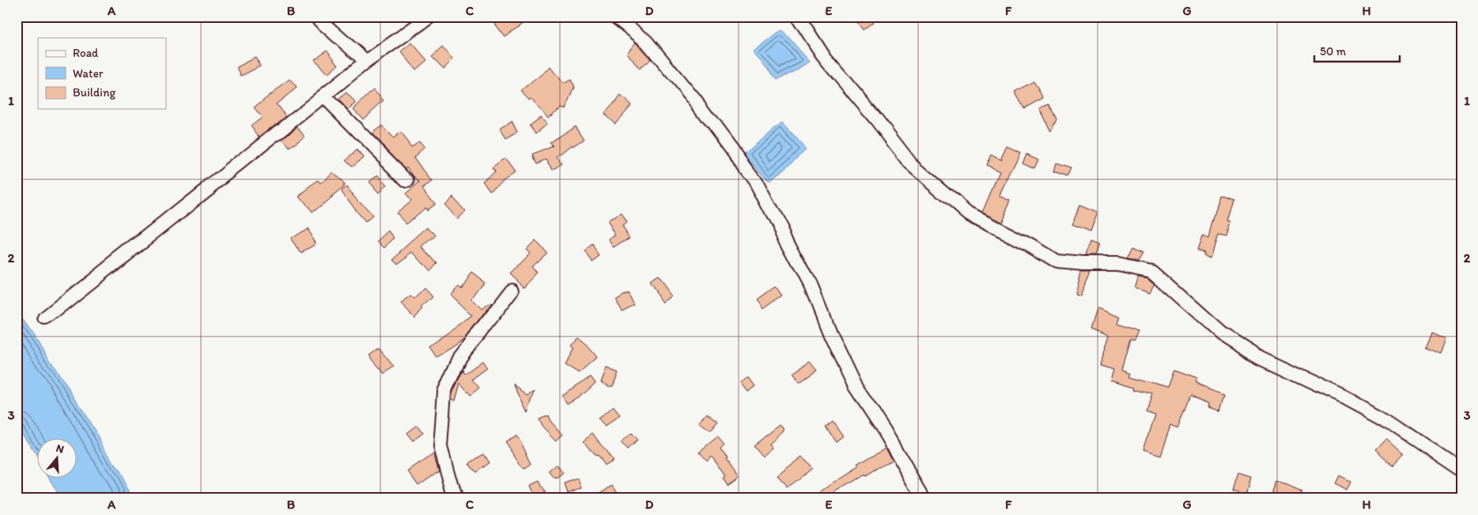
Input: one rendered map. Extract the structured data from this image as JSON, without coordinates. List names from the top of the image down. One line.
{"legend":["Road","Water","Building"],"scale_bar":"50 m","north":"top","grid":{"columns":["A","B","C","D","E","F","G","H"],"rows":["1","2","3"]}}
